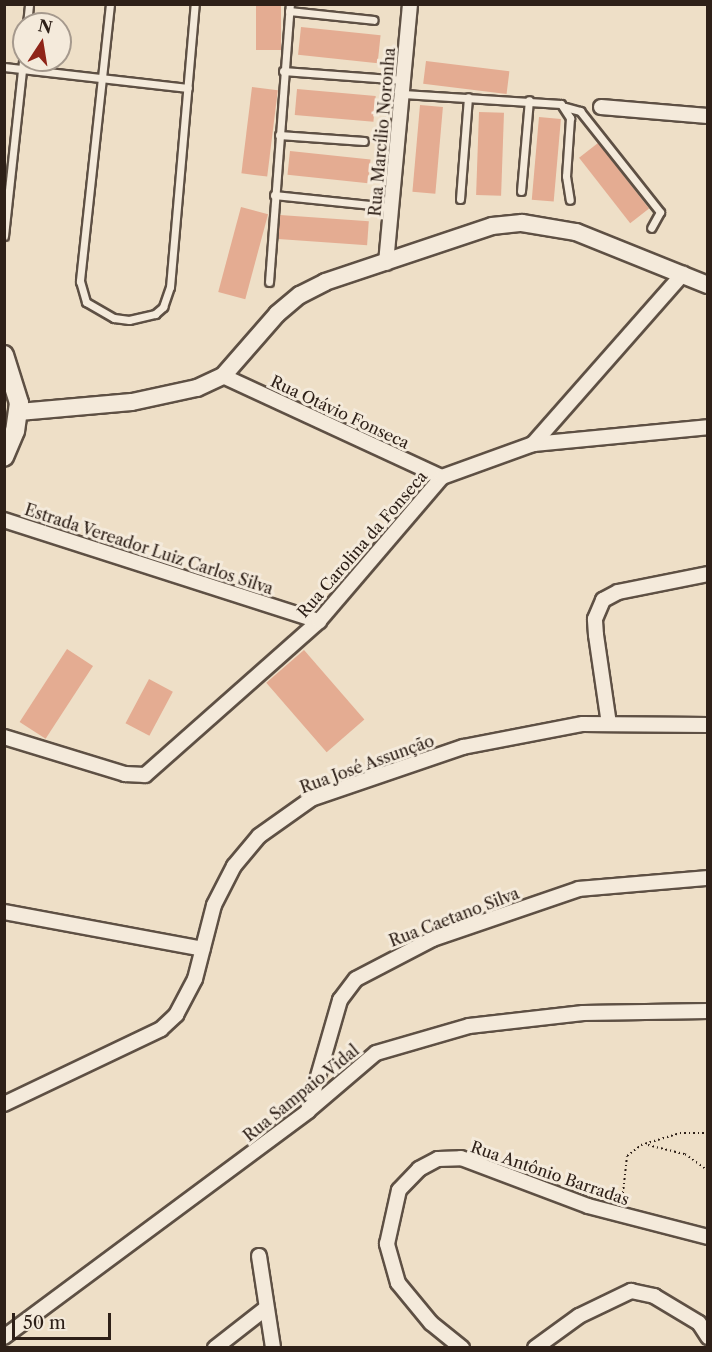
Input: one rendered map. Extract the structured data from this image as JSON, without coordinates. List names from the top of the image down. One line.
{"streets":{"street":["Rua Marcílio Noronha","Rua Otávio Fonseca","Rua Carolina da Fonseca","Estrada Vereador Luiz Carlos Silva","Rua José Assunção","Rua Caetano Silva","Rua Sampaio Vidal","Rua Antônio Barradas"]},"crossings":[["Rua Otávio Fonseca","Rua Carolina da Fonseca"],["Rua Carolina da Fonseca","Estrada Vereador Luiz Carlos Silva"],["Rua Caetano Silva","Rua Sampaio Vidal"]],"scale_bar":"50 m","north":"top"}
